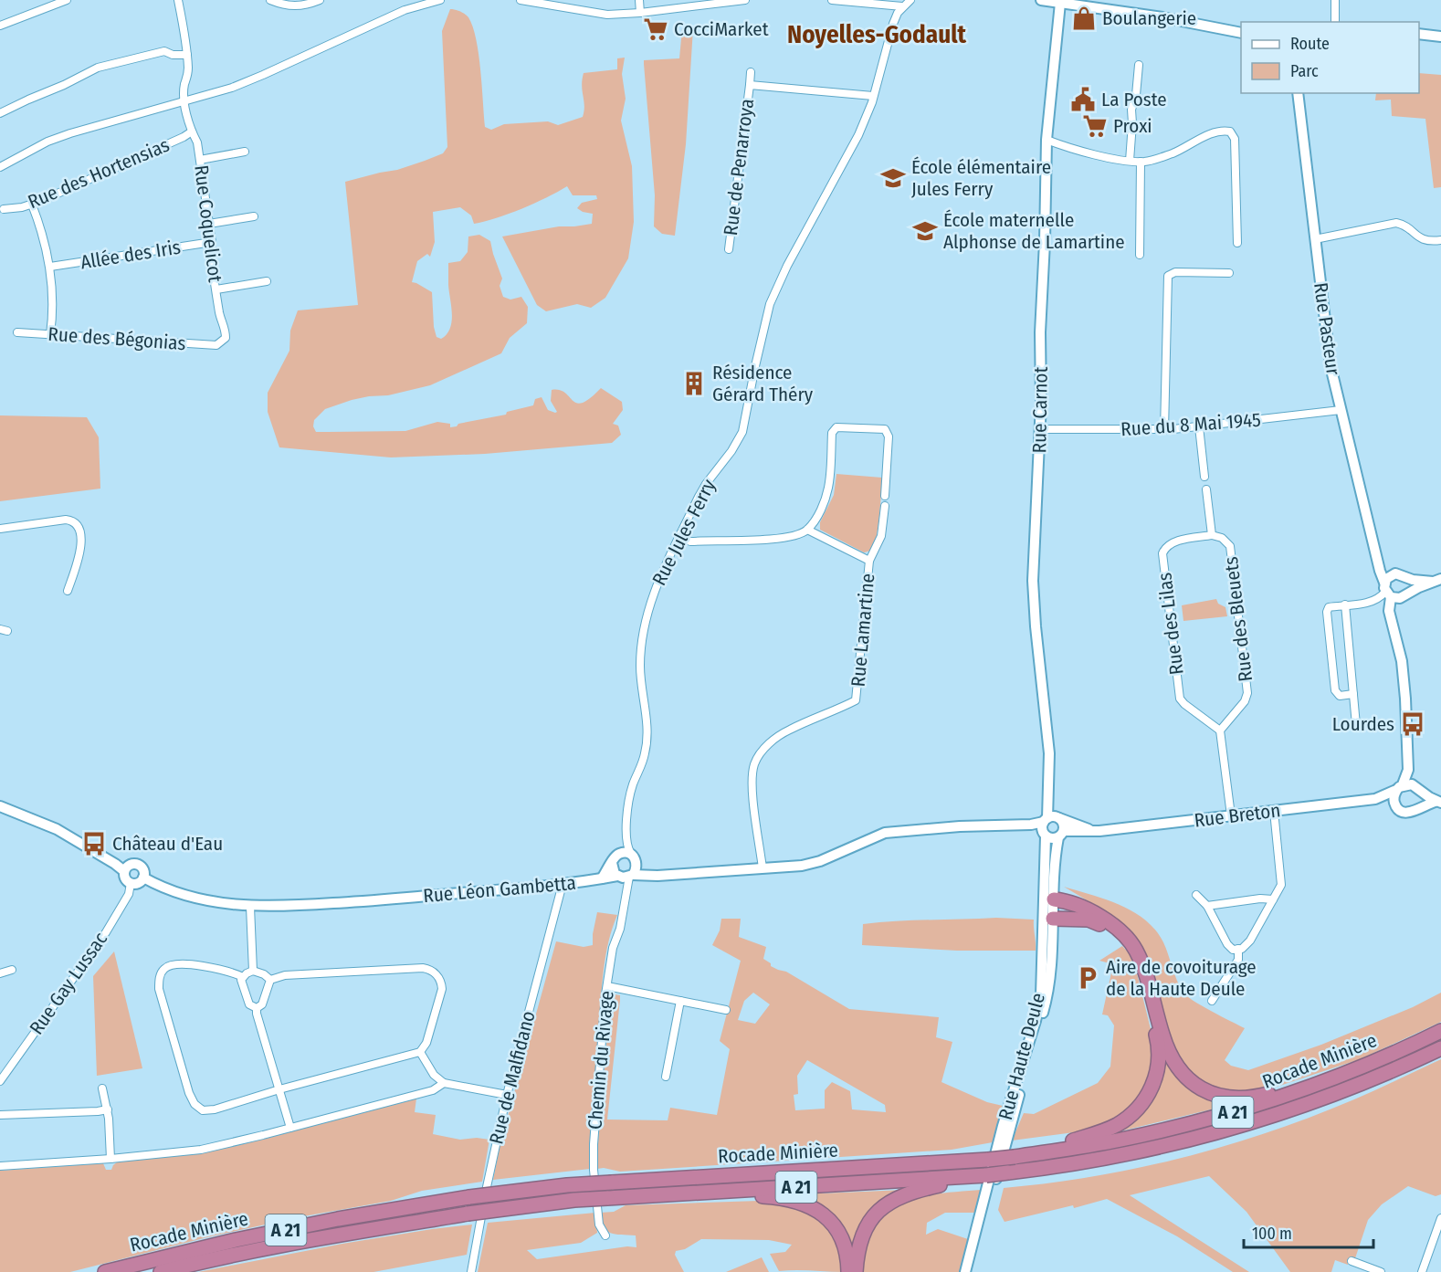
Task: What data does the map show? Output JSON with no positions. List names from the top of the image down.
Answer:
{
  "streets": {
    "highway": ["Rocade Minière", "A 21"],
    "main road": [
      "Rue Pasteur",
      "Rue Carnot",
      "Rue Breton",
      "Rue Léon Gambetta",
      "Rue Haute Deule"
    ],
    "street": [
      "Rue de Penarroya",
      "Rue des Hortensias",
      "Rue Coquelicot",
      "Allée des Iris",
      "Rue des Bégonias",
      "Rue du 8 Mai 1945",
      "Rue Jules Ferry",
      "Rue des Bleuets",
      "Rue des Lilas",
      "Rue Lamartine",
      "Rue Gay Lussac",
      "Chemin du Rivage",
      "Rue de Malfidano"
    ]
  },
  "crossings": [
    ["Rue de Penarroya", "Rue Jules Ferry"],
    ["Rue des Hortensias", "Rue Coquelicot"],
    ["Rue Coquelicot", "Allée des Iris"],
    ["Rue Coquelicot", "Rue des Bégonias"],
    ["Rue Pasteur", "Rue du 8 Mai 1945"],
    ["Rue Pasteur", "Rue Breton"],
    ["Rue Carnot", "Rue du 8 Mai 1945"],
    ["Rue Carnot", "Rue Breton"],
    ["Rue Carnot", "Rue Léon Gambetta"],
    ["Rue Carnot", "Rue Haute Deule"],
    ["Rue Jules Ferry", "Rue Léon Gambetta"],
    ["Rue Jules Ferry", "Chemin du Rivage"],
    ["Rue des Bleuets", "Rue des Lilas"],
    ["Rue Lamartine", "Rue Léon Gambetta"],
    ["Rue Breton", "Rue Léon Gambetta"],
    ["Rue Breton", "Rue Haute Deule"],
    ["Rue Léon Gambetta", "Rue Gay Lussac"],
    ["Rue Léon Gambetta", "Rue Haute Deule"],
    ["Rue Léon Gambetta", "Chemin du Rivage"],
    ["Rue Léon Gambetta", "Rue de Malfidano"]
  ],
  "districts": ["Noyelles-Godault"],
  "places": {
    "shop": ["Boulangerie"],
    "supermarket": ["CocciMarket", "Proxi"],
    "public building": ["La Poste"],
    "school or university": ["École élémentaire Jules Ferry", "École maternelle Alphonse de Lamartine"],
    "building": ["Résidence Gérard Théry"],
    "bus stop": ["Lourdes", "Château d'Eau"],
    "parking": ["Aire de covoiturage de la Haute Deule"]
  },
  "legend": ["Route", "Parc"],
  "scale_bar": "100 m"
}
